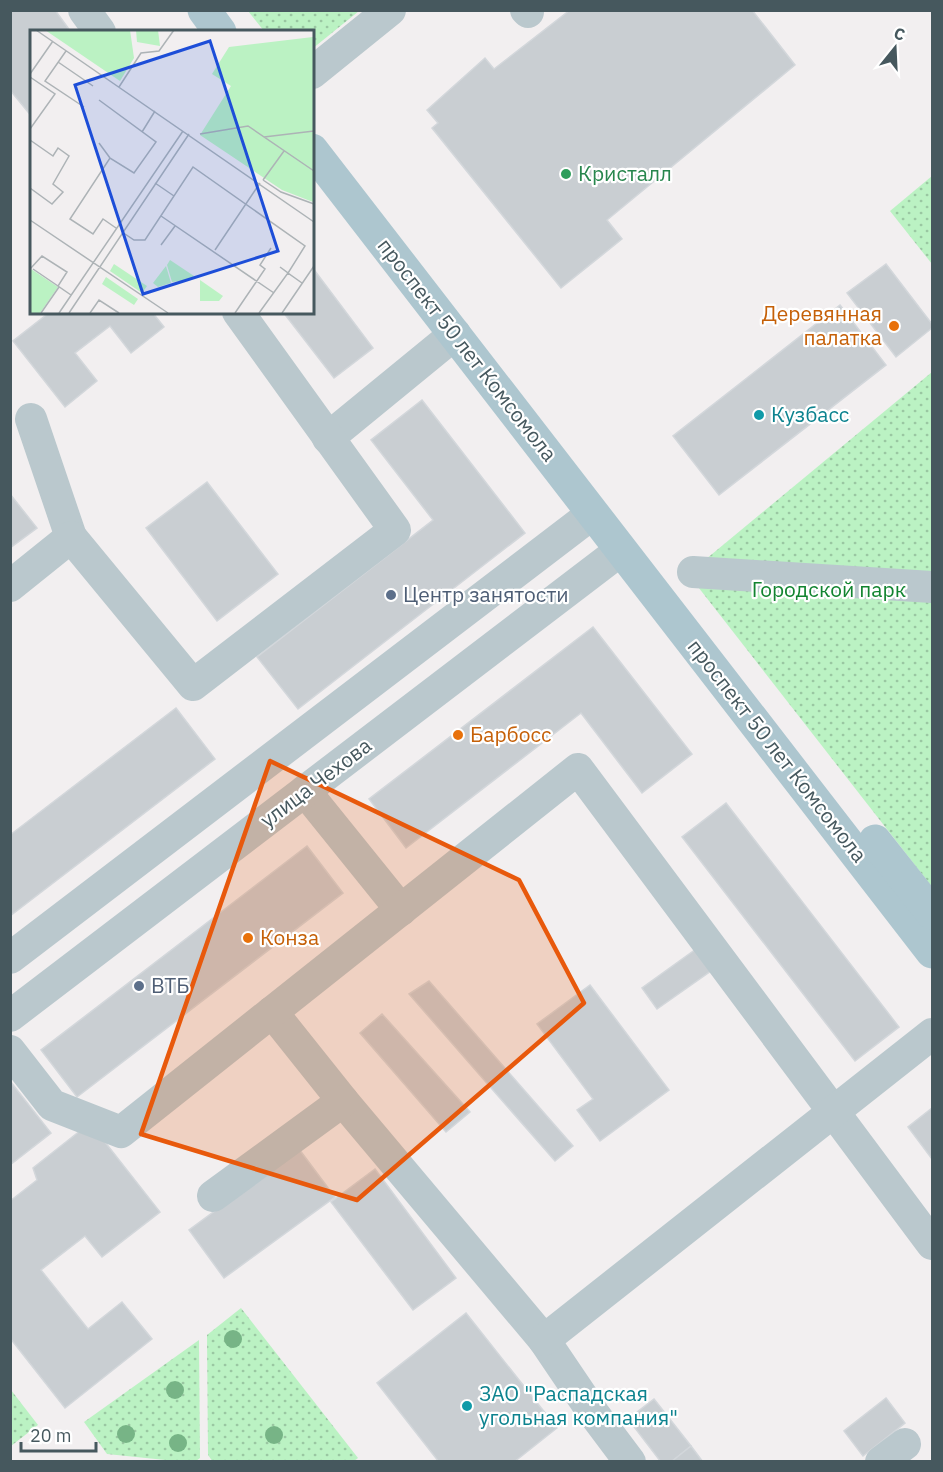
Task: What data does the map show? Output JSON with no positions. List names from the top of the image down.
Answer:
{
  "streets": {
    "main road": ["проспект 50 лет Комсомола"],
    "street": ["улица Чехова"]
  },
  "crossings": [
    ["проспект 50 лет Комсомола", "улица Чехова"]
  ],
  "parks": ["Городской парк"],
  "places": [
    "Кристалл",
    "Деревянная палатка",
    "Кузбасс",
    "Центр занятости",
    "Барбосс",
    "Конза",
    "ВТБ",
    "ЗАО \"Распадская угольная компания\""
  ],
  "scale_bar": "20 m",
  "north": "top"
}
